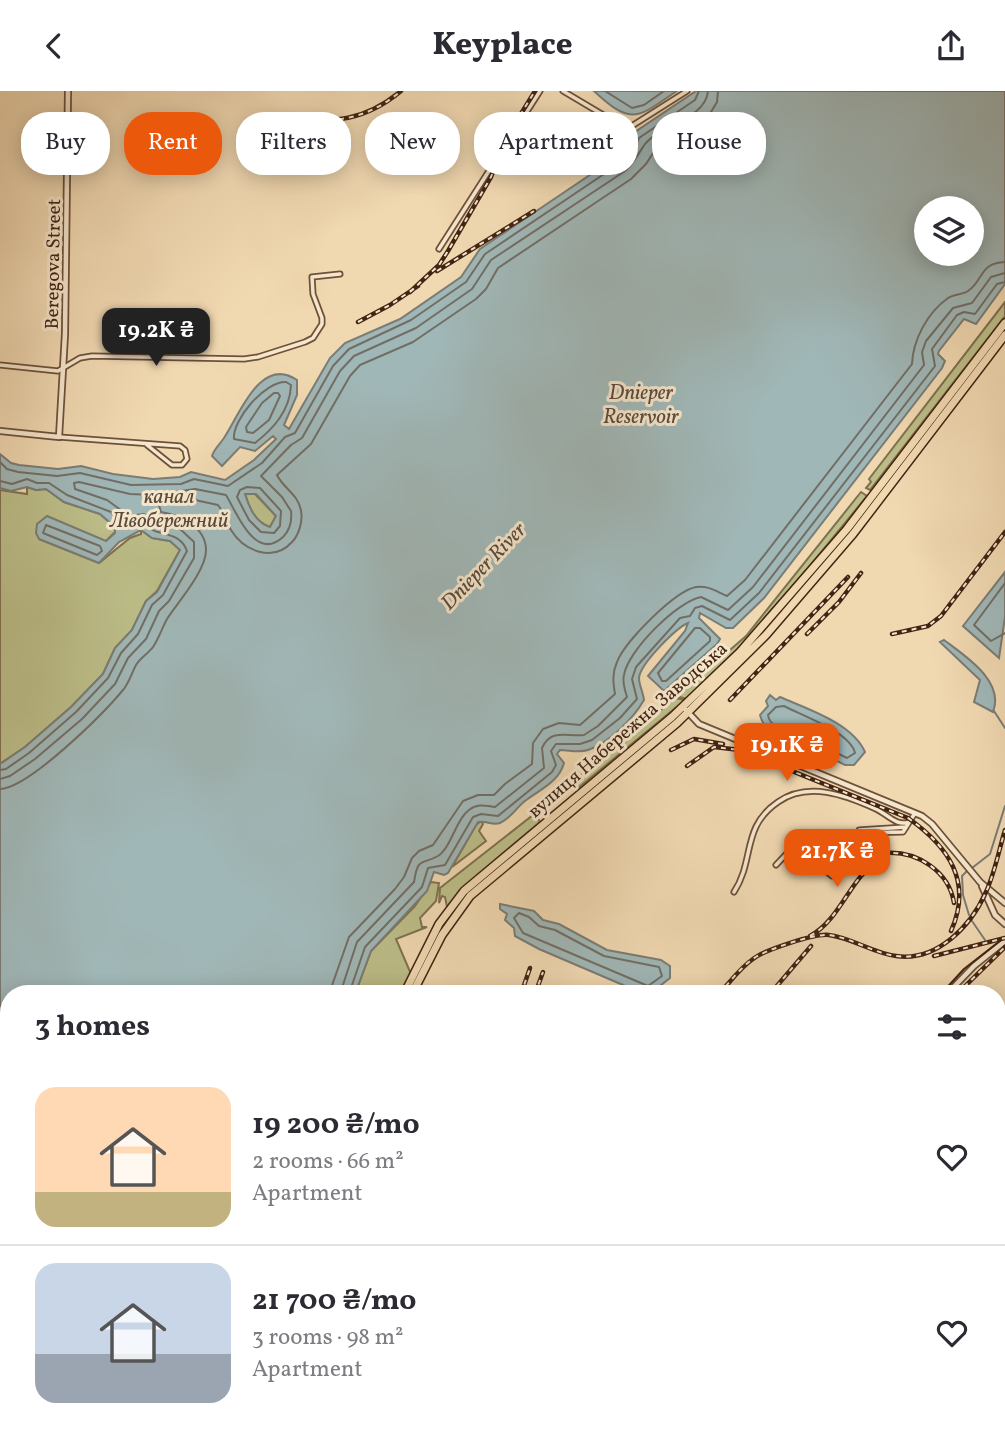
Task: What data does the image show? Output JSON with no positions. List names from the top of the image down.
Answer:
{
  "streets": {
    "main road": ["вулиця Набережна Заводська"],
    "street": ["Beregova Street"]
  },
  "water": ["Dnieper Reservoir", "канал Лівобережний", "Dnieper River"],
  "page": {
    "header": "Keyplace",
    "chip": [
      "Buy",
      "Rent",
      "Filters",
      "New",
      "Apartment",
      "House"
    ],
    "price": ["19.2K ₴", "19.1K ₴", "21.7K ₴"],
    "heading": "3 homes",
    "list": [
      {
        "name": "19 200 ₴/mo",
        "note": "2 rooms · 66 m² · Apartment"
      },
      {
        "name": "21 700 ₴/mo",
        "note": "3 rooms · 98 m² · Apartment"
      }
    ]
  }
}
